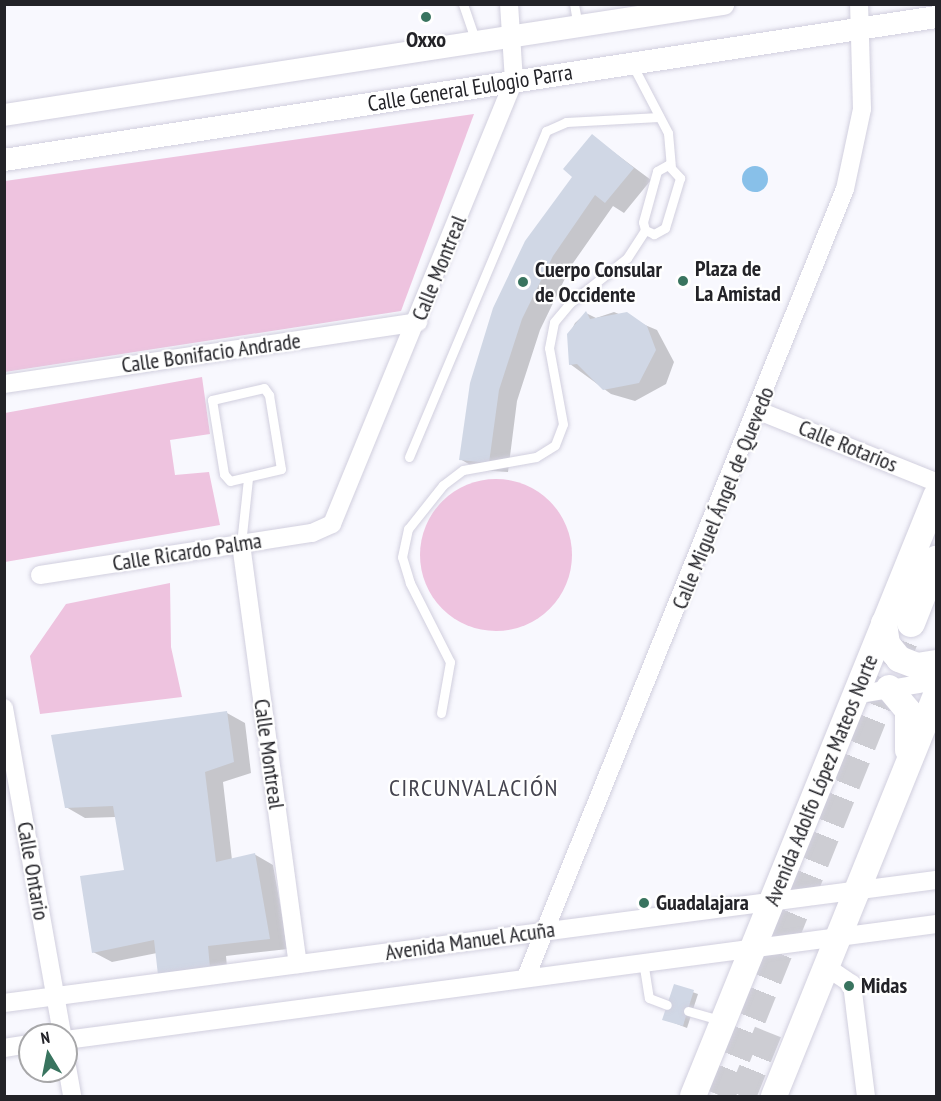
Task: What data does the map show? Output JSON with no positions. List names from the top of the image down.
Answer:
{
  "streets": {
    "main road": ["Avenida Adolfo López Mateos Norte"],
    "street": [
      "Calle General Eulogio Parra",
      "Calle Montreal",
      "Calle Bonifacio Andrade",
      "Calle Rotarios",
      "Calle Miguel Ángel de Quevedo",
      "Calle Ricardo Palma",
      "Calle Ontario",
      "Avenida Manuel Acuña"
    ]
  },
  "crossings": [
    ["Calle General Eulogio Parra", "Calle Montreal"],
    ["Calle General Eulogio Parra", "Calle Miguel Ángel de Quevedo"],
    ["Calle Montreal", "Calle Bonifacio Andrade"],
    ["Calle Montreal", "Calle Ricardo Palma"],
    ["Calle Montreal", "Avenida Manuel Acuña"],
    ["Calle Rotarios", "Calle Miguel Ángel de Quevedo"],
    ["Calle Miguel Ángel de Quevedo", "Avenida Manuel Acuña"],
    ["Avenida Adolfo López Mateos Norte", "Avenida Manuel Acuña"],
    ["Calle Ontario", "Avenida Manuel Acuña"]
  ],
  "districts": ["CIRCUNVALACIÓN"],
  "places": [
    "Oxxo",
    "Plaza de La Amistad",
    "Cuerpo Consular de Occidente",
    "Guadalajara",
    "Midas"
  ],
  "north": "top"
}
